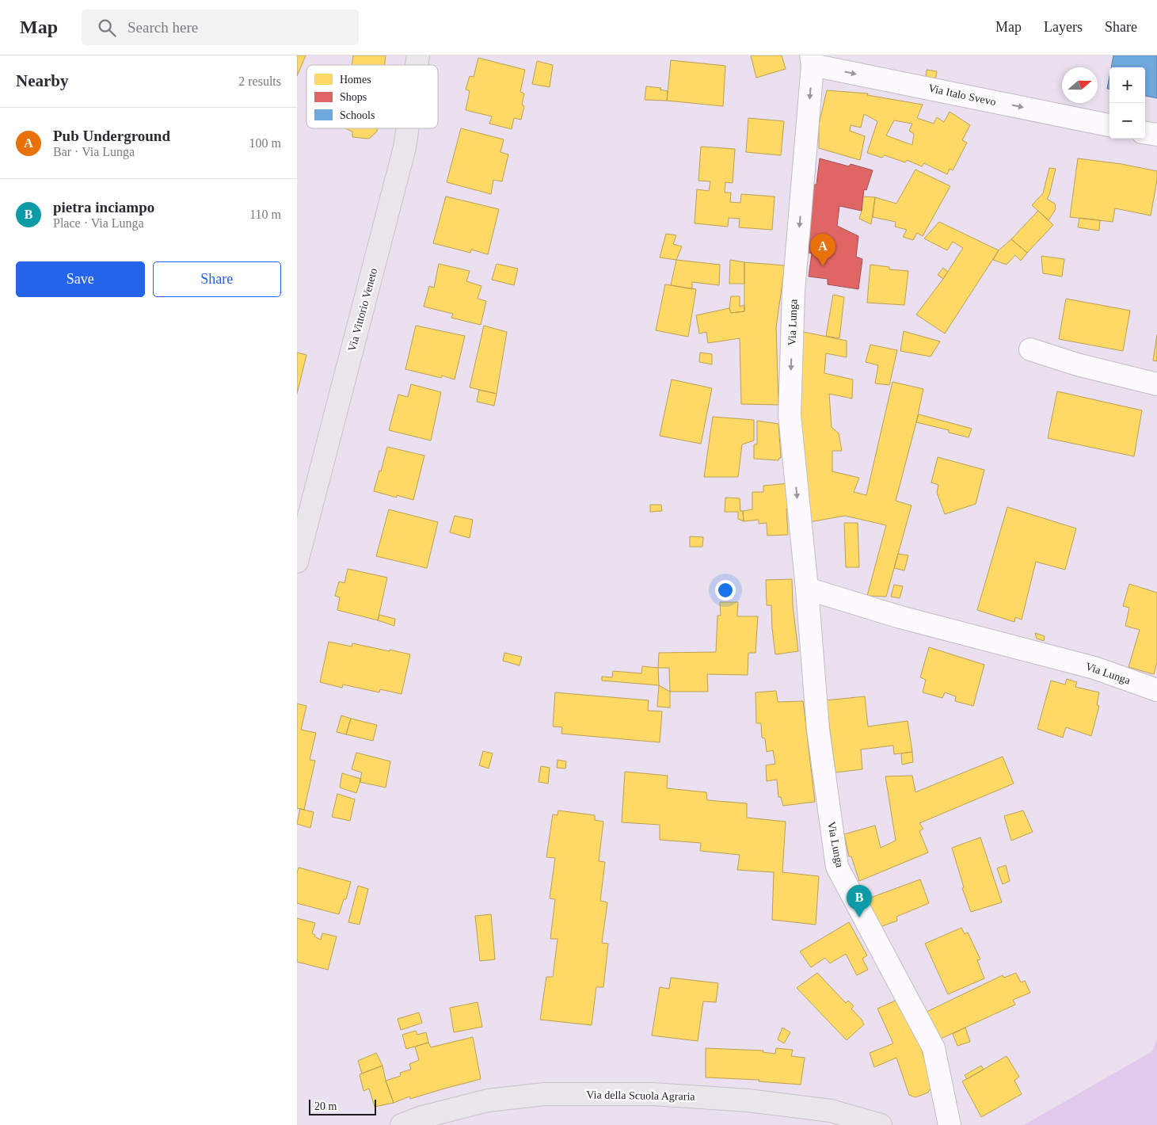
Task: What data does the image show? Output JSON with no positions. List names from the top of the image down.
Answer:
{
  "streets": {
    "main road": ["Via Vittorio Veneto", "Via della Scuola Agraria"],
    "street": ["Via Italo Svevo", "Via Lunga"]
  },
  "crossings": [
    ["Via Italo Svevo", "Via Lunga"]
  ],
  "one_way": ["Via Italo Svevo", "Via Lunga"],
  "legend": ["Homes", "Shops", "Schools"],
  "scale_bar": "20 m",
  "north": "right",
  "page": {
    "header": "Map",
    "search": "Search here",
    "nav": ["Map", "Layers", "Share"],
    "heading": ["Nearby", "2 results"],
    "map_buttons": ["+", "−"],
    "list": [
      {
        "mark": "A",
        "name": "Pub Underground",
        "note": "Bar · Via Lunga",
        "value": "100 m"
      },
      {
        "mark": "B",
        "name": "pietra inciampo",
        "note": "Place · Via Lunga",
        "value": "110 m"
      }
    ],
    "pins": ["A", "B"],
    "buttons": ["Save", "Share"],
    "scale": "20 m"
  }
}
